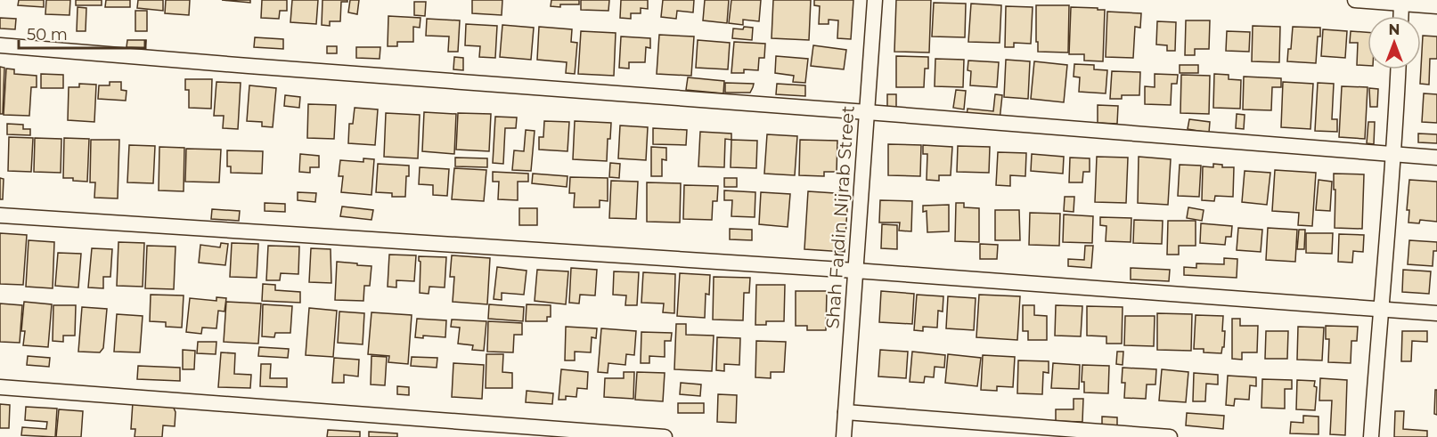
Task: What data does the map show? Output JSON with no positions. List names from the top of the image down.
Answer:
{
  "streets": {
    "street": ["Shah Fardin Nijrab Street"]
  },
  "scale_bar": "50 m",
  "north": "top"
}
